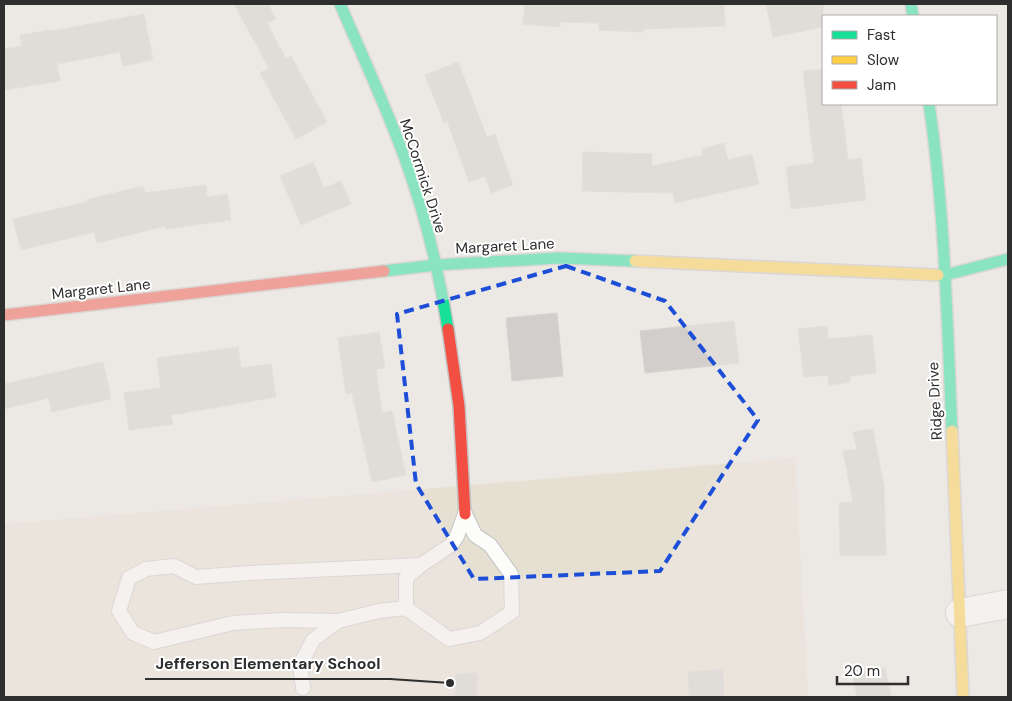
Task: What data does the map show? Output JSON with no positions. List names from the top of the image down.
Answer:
{
  "streets": {
    "street": ["McCormick Drive", "Margaret Lane", "Ridge Drive"]
  },
  "crossings": [
    ["McCormick Drive", "Margaret Lane"],
    ["Margaret Lane", "Ridge Drive"]
  ],
  "places": ["Jefferson Elementary School"],
  "legend": ["Fast", "Slow", "Jam"],
  "scale_bar": "20 m"
}
